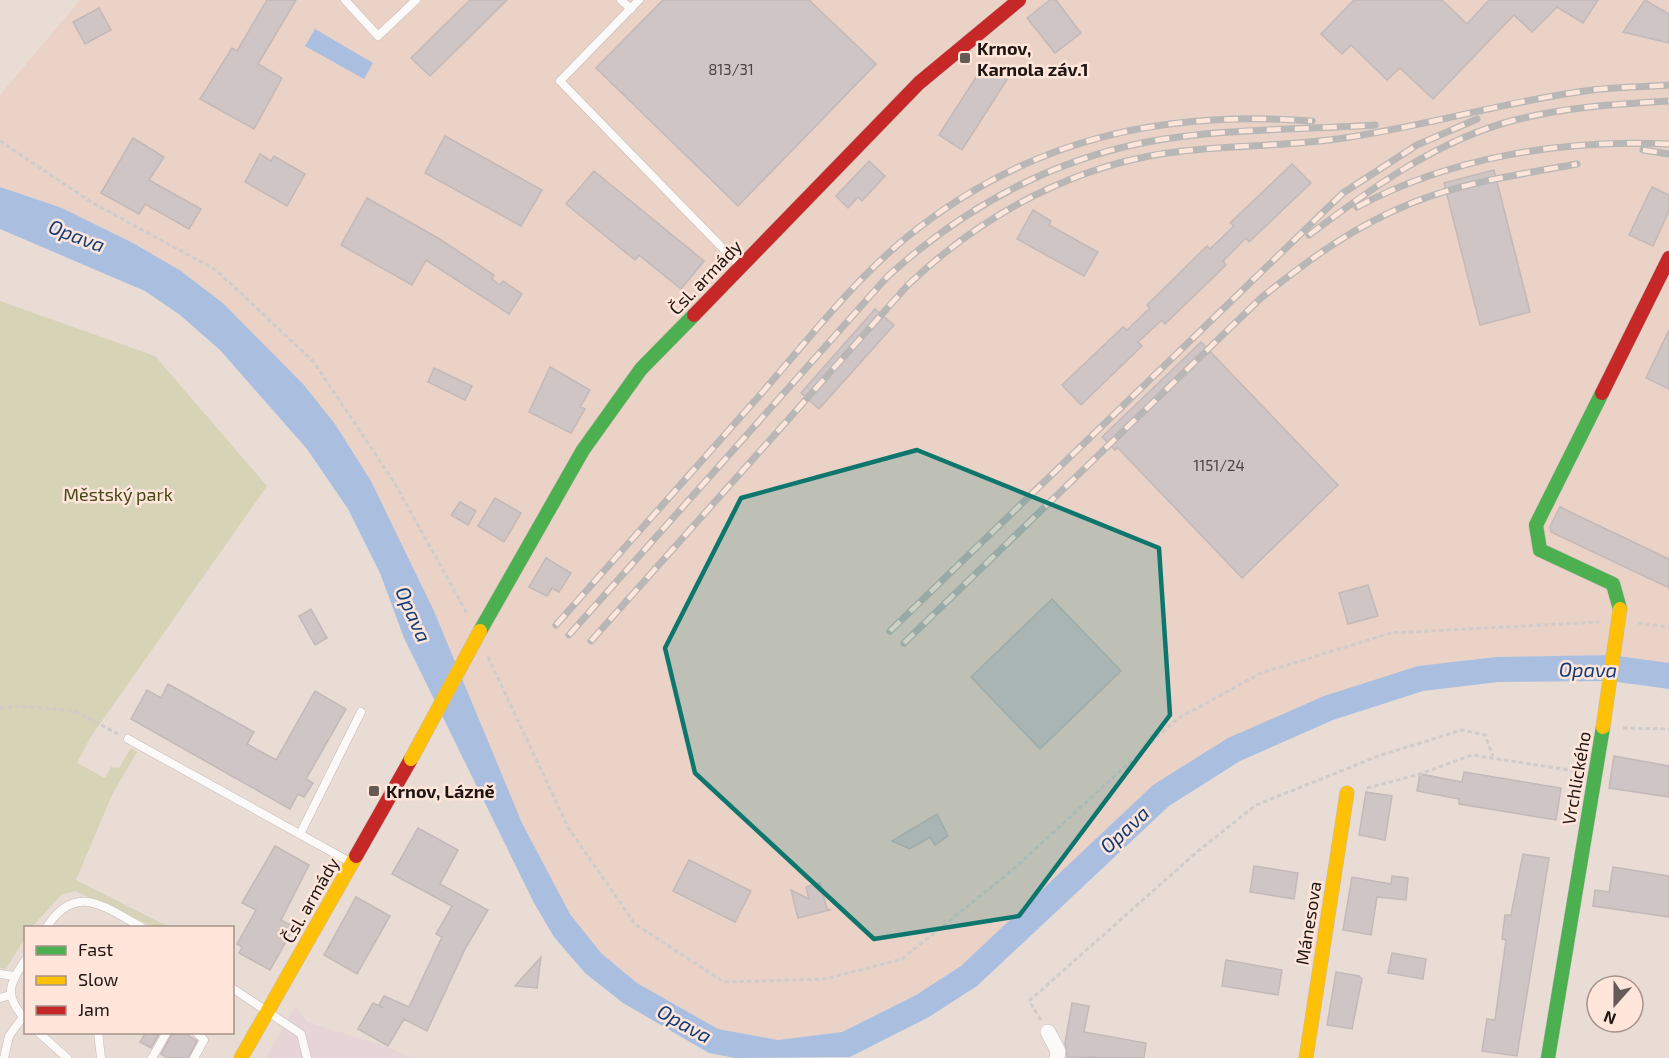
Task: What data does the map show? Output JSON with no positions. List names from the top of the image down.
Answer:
{
  "streets": {
    "main road": ["Čsl. armády", "Vrchlického", "Mánesova"]
  },
  "water": ["Opava"],
  "parks": ["Městský park"],
  "places": {
    "transit": ["Krnov, Karnola záv.1", "Krnov, Lázně"]
  },
  "house_numbers": ["813/31", "1151/24"],
  "legend": ["Fast", "Slow", "Jam"],
  "north": "bottom"
}
